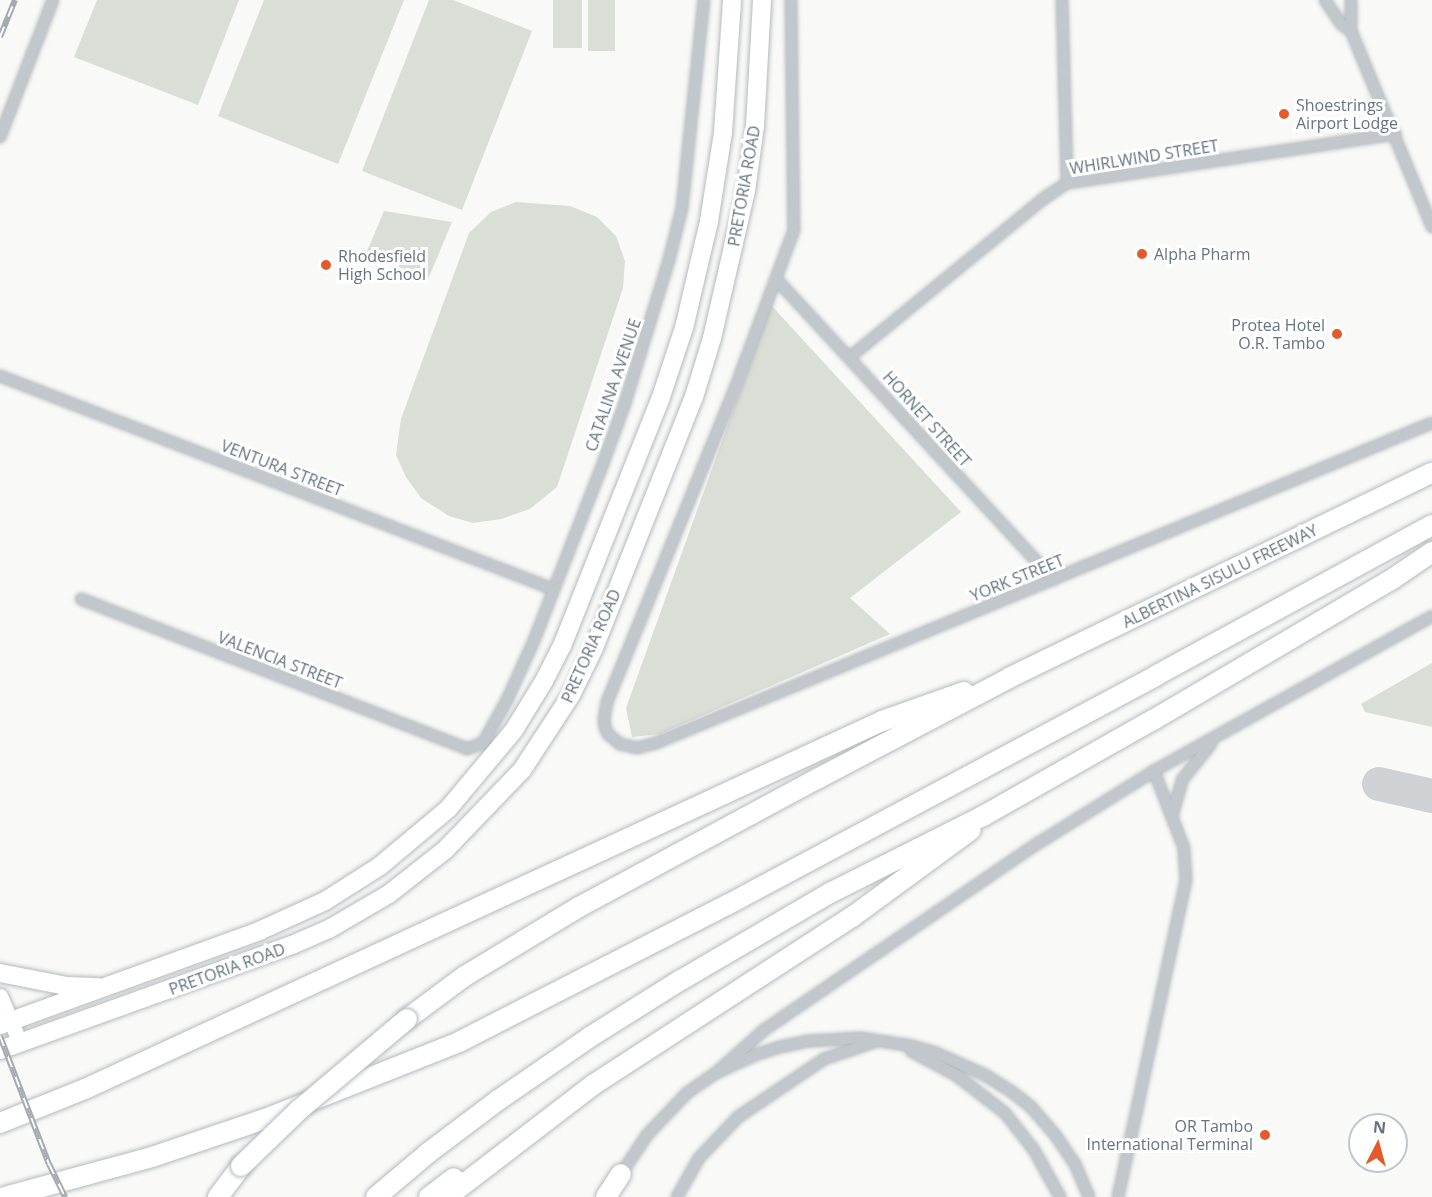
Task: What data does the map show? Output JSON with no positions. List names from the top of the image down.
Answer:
{
  "streets": {
    "highway": ["ALBERTINA SISULU FREEWAY"],
    "main road": ["PRETORIA ROAD"],
    "street": [
      "WHIRLWIND STREET",
      "CATALINA AVENUE",
      "HORNET STREET",
      "VENTURA STREET",
      "YORK STREET",
      "VALENCIA STREET"
    ]
  },
  "crossings": [
    ["WHIRLWIND STREET", "HORNET STREET"],
    ["CATALINA AVENUE", "VENTURA STREET"],
    ["CATALINA AVENUE", "VALENCIA STREET"],
    ["HORNET STREET", "YORK STREET"]
  ],
  "places": [
    "Shoestrings Airport Lodge",
    "Alpha Pharm",
    "Rhodesfield High School",
    "Protea Hotel O.R. Tambo",
    "OR Tambo International Terminal"
  ],
  "north": "top"
}
